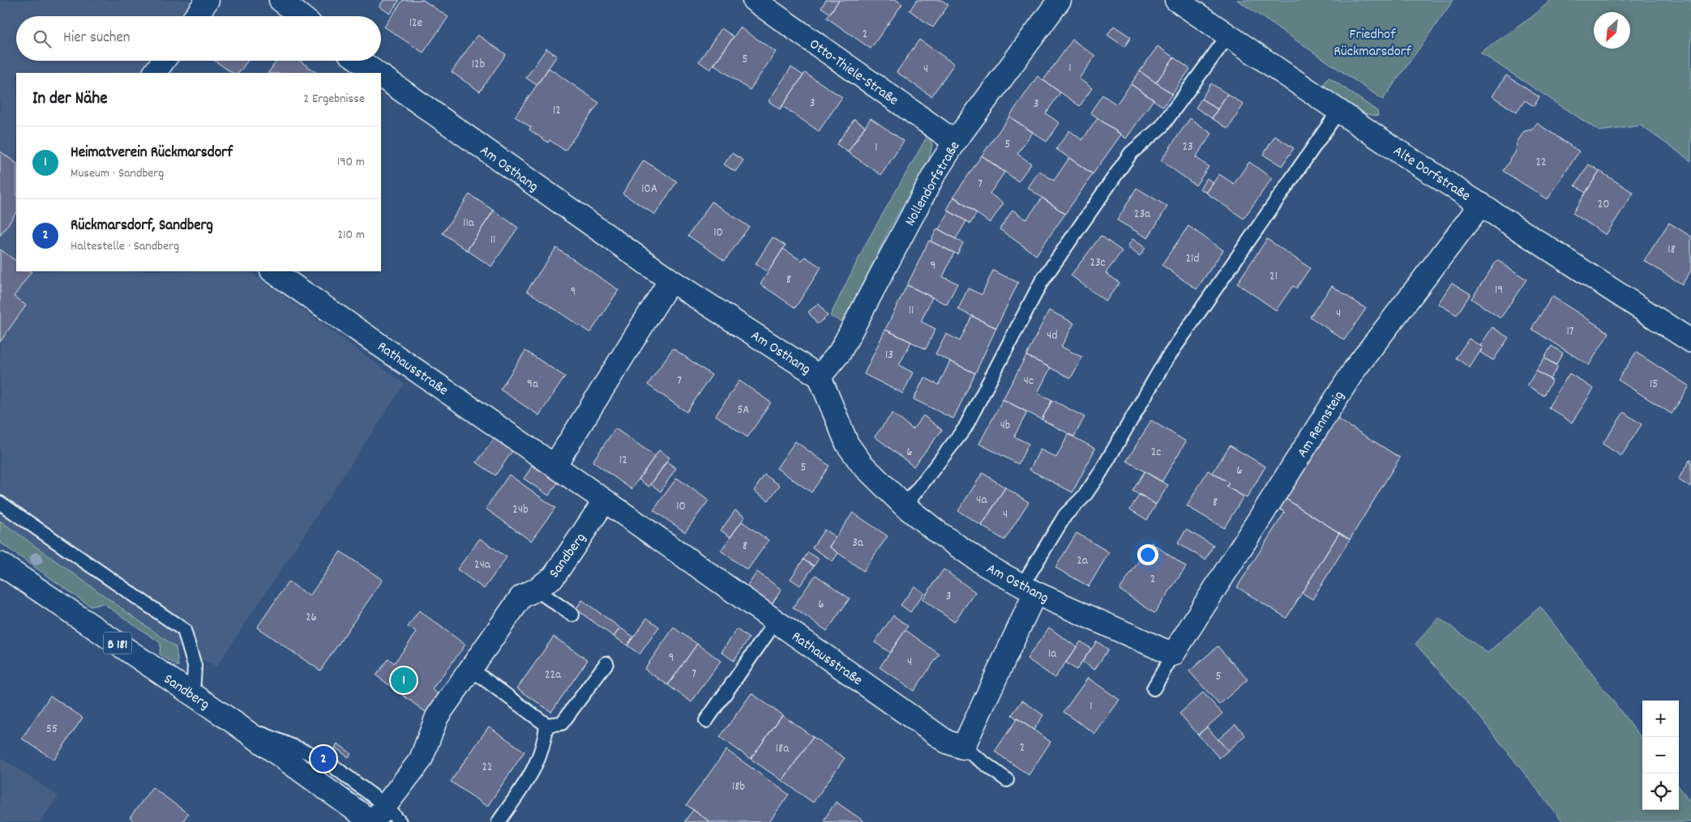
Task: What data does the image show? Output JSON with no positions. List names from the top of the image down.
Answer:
{
  "streets": {
    "street": [
      "Otto-Thiele-Straße",
      "Am Osthang",
      "Alte Dorfstraße",
      "Nollendorfstraße",
      "Rathausstraße",
      "Am Rennsteig",
      "Sandberg",
      "B 181"
    ]
  },
  "crossings": [
    ["Otto-Thiele-Straße", "Nollendorfstraße"],
    ["Am Osthang", "Nollendorfstraße"],
    ["Am Osthang", "Am Rennsteig"],
    ["Alte Dorfstraße", "Am Rennsteig"],
    ["Rathausstraße", "Sandberg"]
  ],
  "parks": ["Friedhof Rückmarsdorf"],
  "house_numbers": [
    "12e",
    "2",
    "5",
    "12b",
    "1",
    "4",
    "3",
    "3",
    "12",
    "5",
    "23",
    "1",
    "22",
    "7",
    "10A",
    "20",
    "23a",
    "11a",
    "10",
    "11",
    "18",
    "21d",
    "23c",
    "9",
    "21",
    "8",
    "19",
    "9",
    "11",
    "4",
    "17",
    "4d",
    "13",
    "7",
    "4c",
    "9a",
    "15",
    "5A",
    "4b",
    "6",
    "2c",
    "12",
    "5",
    "6",
    "4a",
    "8",
    "10",
    "24b",
    "4",
    "3a",
    "8",
    "2a",
    "24a",
    "2",
    "3",
    "6",
    "26",
    "1a",
    "9",
    "4",
    "7",
    "22a",
    "5",
    "1",
    "55",
    "2",
    "18a",
    "22",
    "18b"
  ],
  "north": "bottom left",
  "page": {
    "search": "Hier suchen",
    "heading": ["In der Nähe", "2 Ergebnisse"],
    "list": [
      {
        "mark": "1",
        "name": "Heimatverein Rückmarsdorf",
        "note": "Museum · Sandberg",
        "value": "190 m"
      },
      {
        "mark": "2",
        "name": "Rückmarsdorf, Sandberg",
        "note": "Haltestelle · Sandberg",
        "value": "210 m"
      }
    ],
    "pins": ["1", "2"],
    "map_buttons": ["+", "−"]
  }
}
